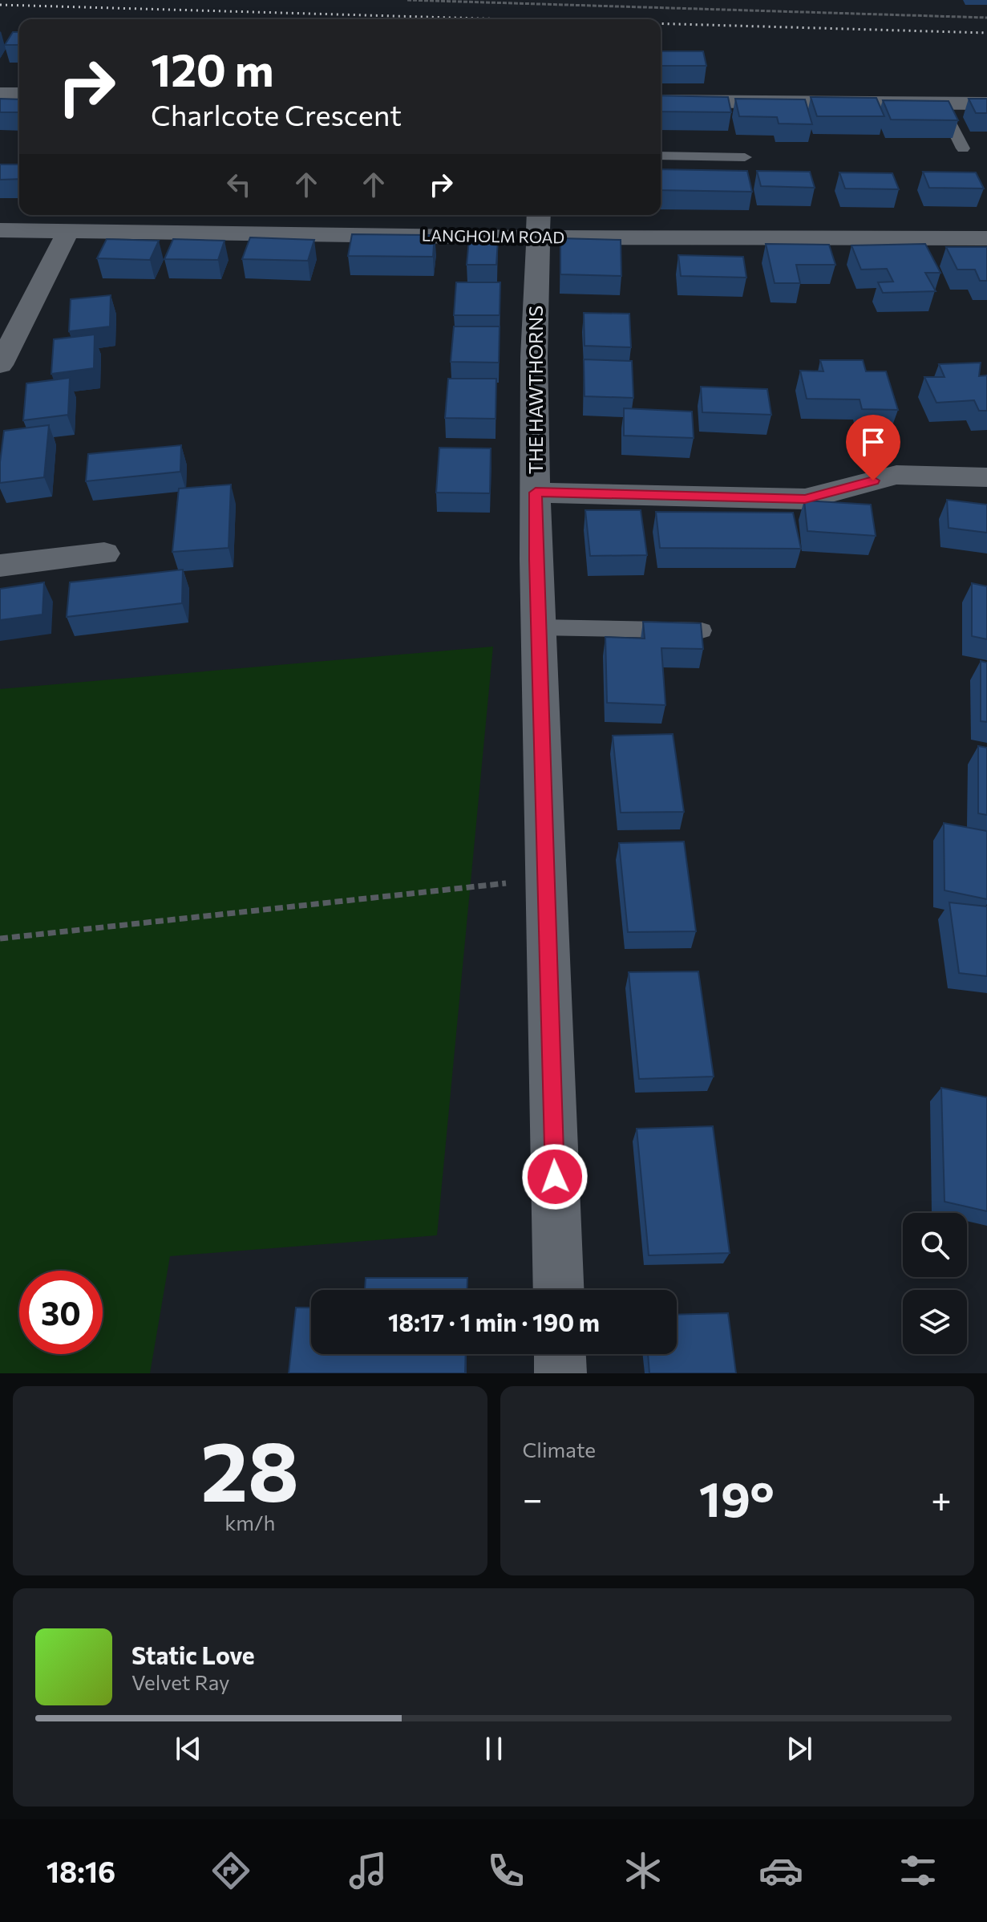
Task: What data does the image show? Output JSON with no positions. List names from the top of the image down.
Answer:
{
  "streets": {
    "street": ["LANGHOLM ROAD", "THE HAWTHORNS"]
  },
  "crossings": [
    ["LANGHOLM ROAD", "THE HAWTHORNS"]
  ],
  "page": {
    "turn": ["120 m", "Charlcote Crescent"],
    "limit": "30",
    "trip": "18:17 · 1 min · 190 m",
    "tile": [
      ["28", "km/h"],
      "Climate"
    ],
    "heat": ["−", "19°", "+"],
    "song": ["Static Love", "Velvet Ray"],
    "tabs": "18:16"
  }
}
